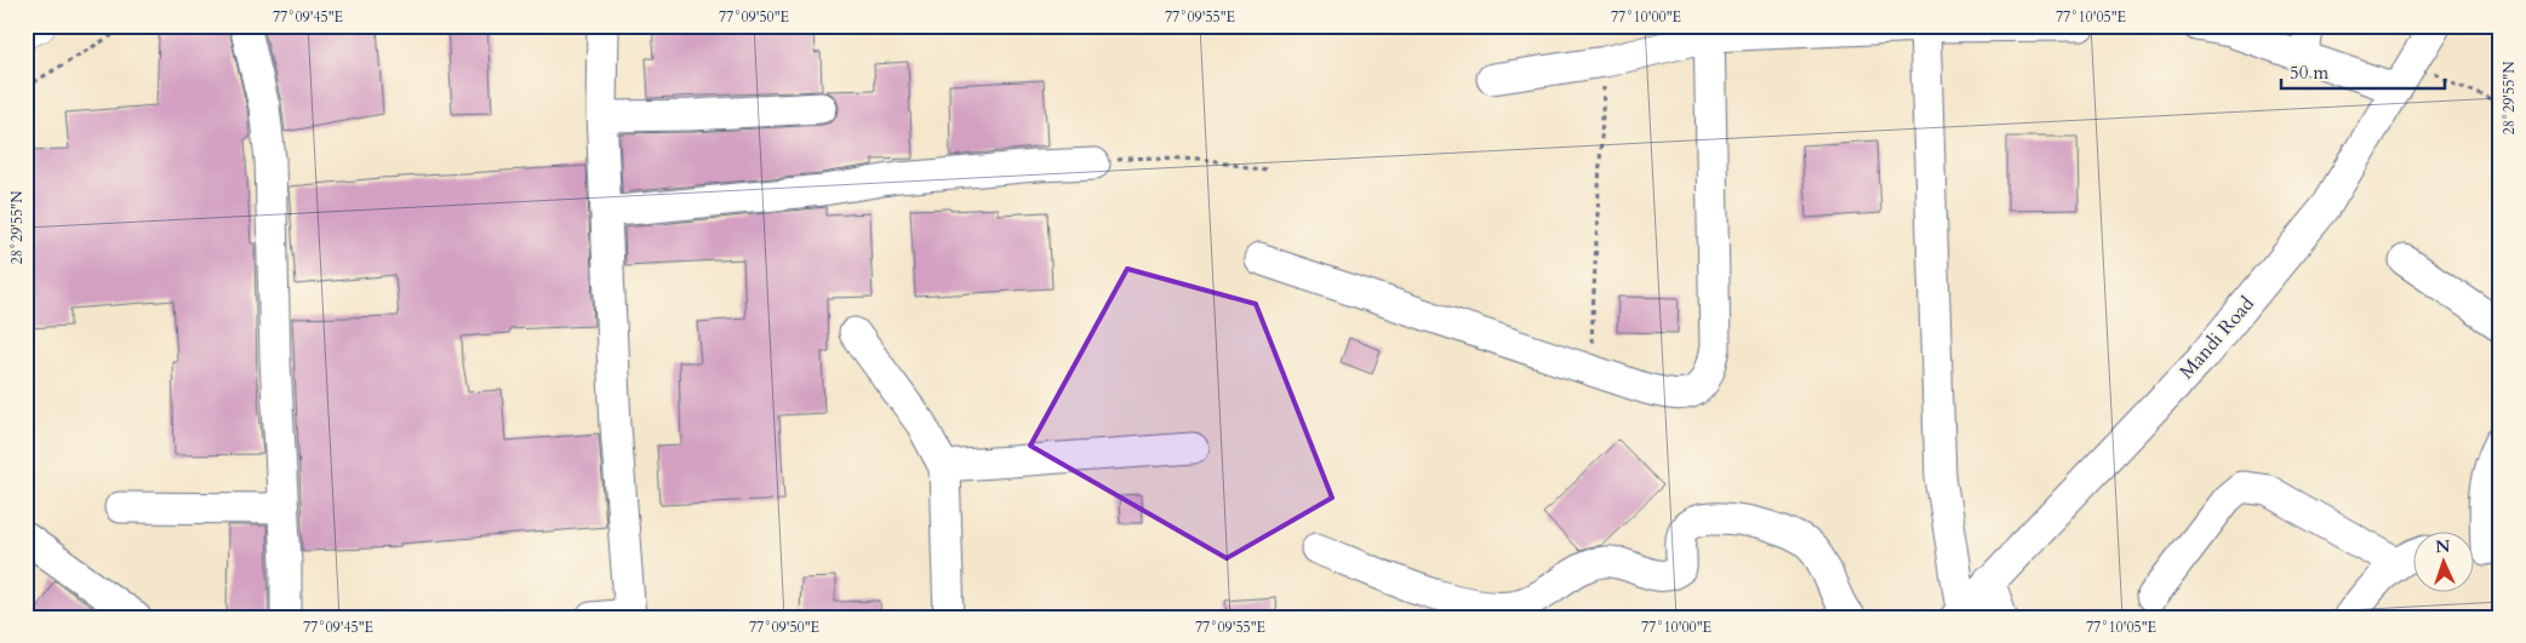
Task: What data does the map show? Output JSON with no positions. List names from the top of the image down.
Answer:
{
  "streets": {
    "street": ["Mandi Road"]
  },
  "scale_bar": "50 m",
  "north": "top",
  "coordinates": [
    "77°09'45\"E",
    "77°09'50\"E",
    "77°09'55\"E",
    "77°10'00\"E",
    "77°10'05\"E",
    "28°29'55\"N"
  ]
}
